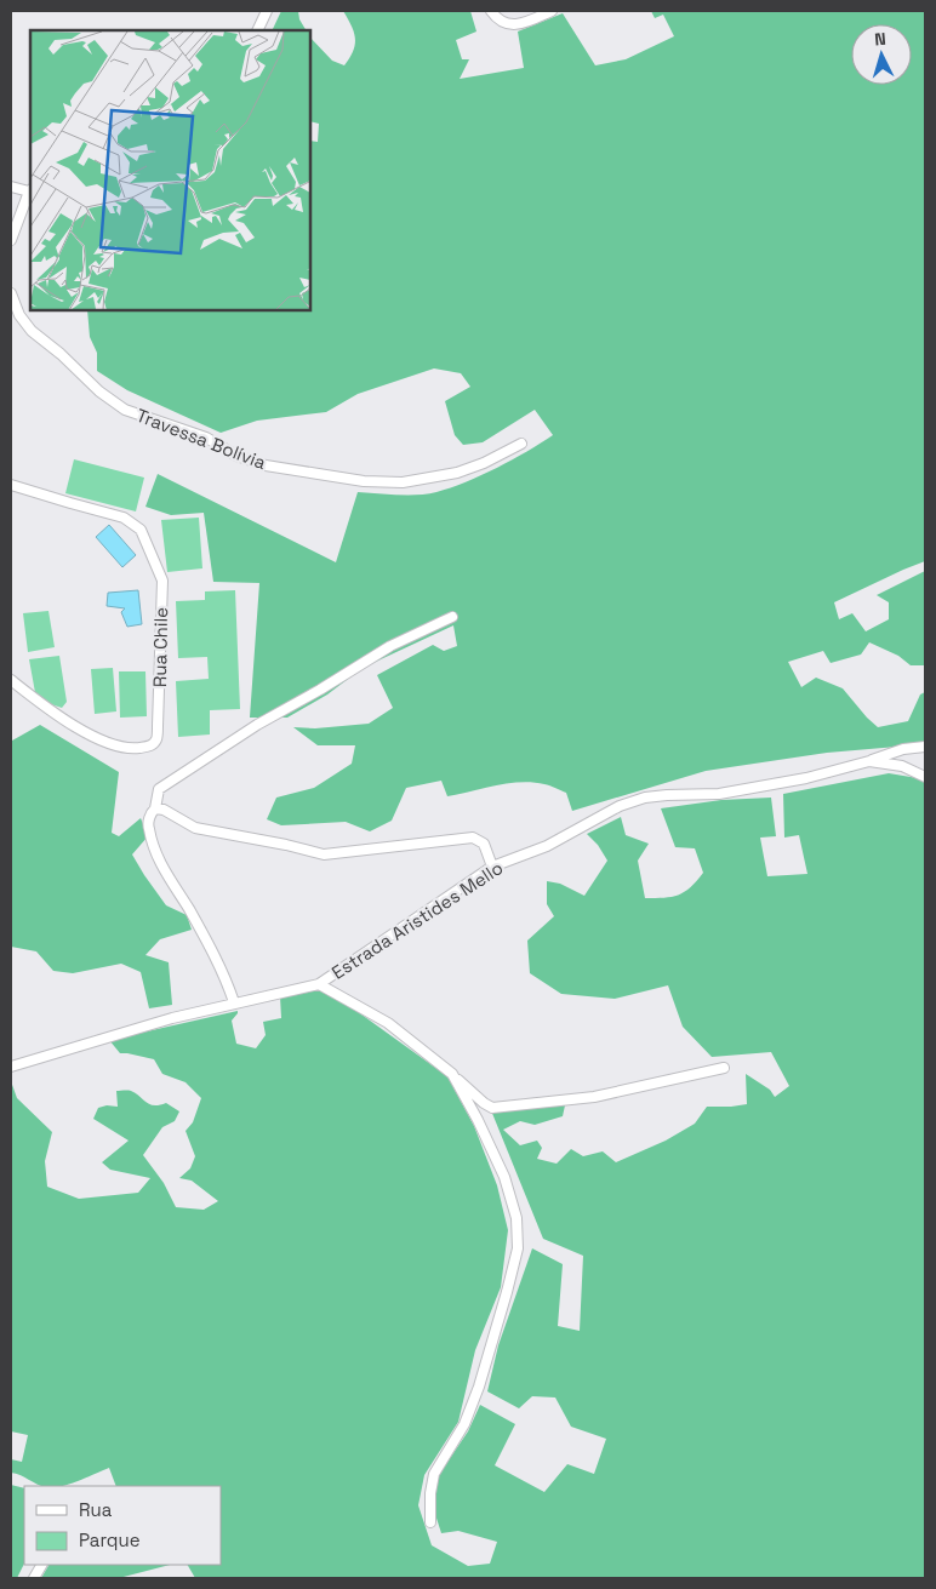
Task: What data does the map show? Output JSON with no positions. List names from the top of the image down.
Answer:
{
  "streets": {
    "street": ["Travessa Bolívia", "Rua Chile", "Estrada Aristides Mello"]
  },
  "legend": ["Rua", "Parque"],
  "north": "top"
}
